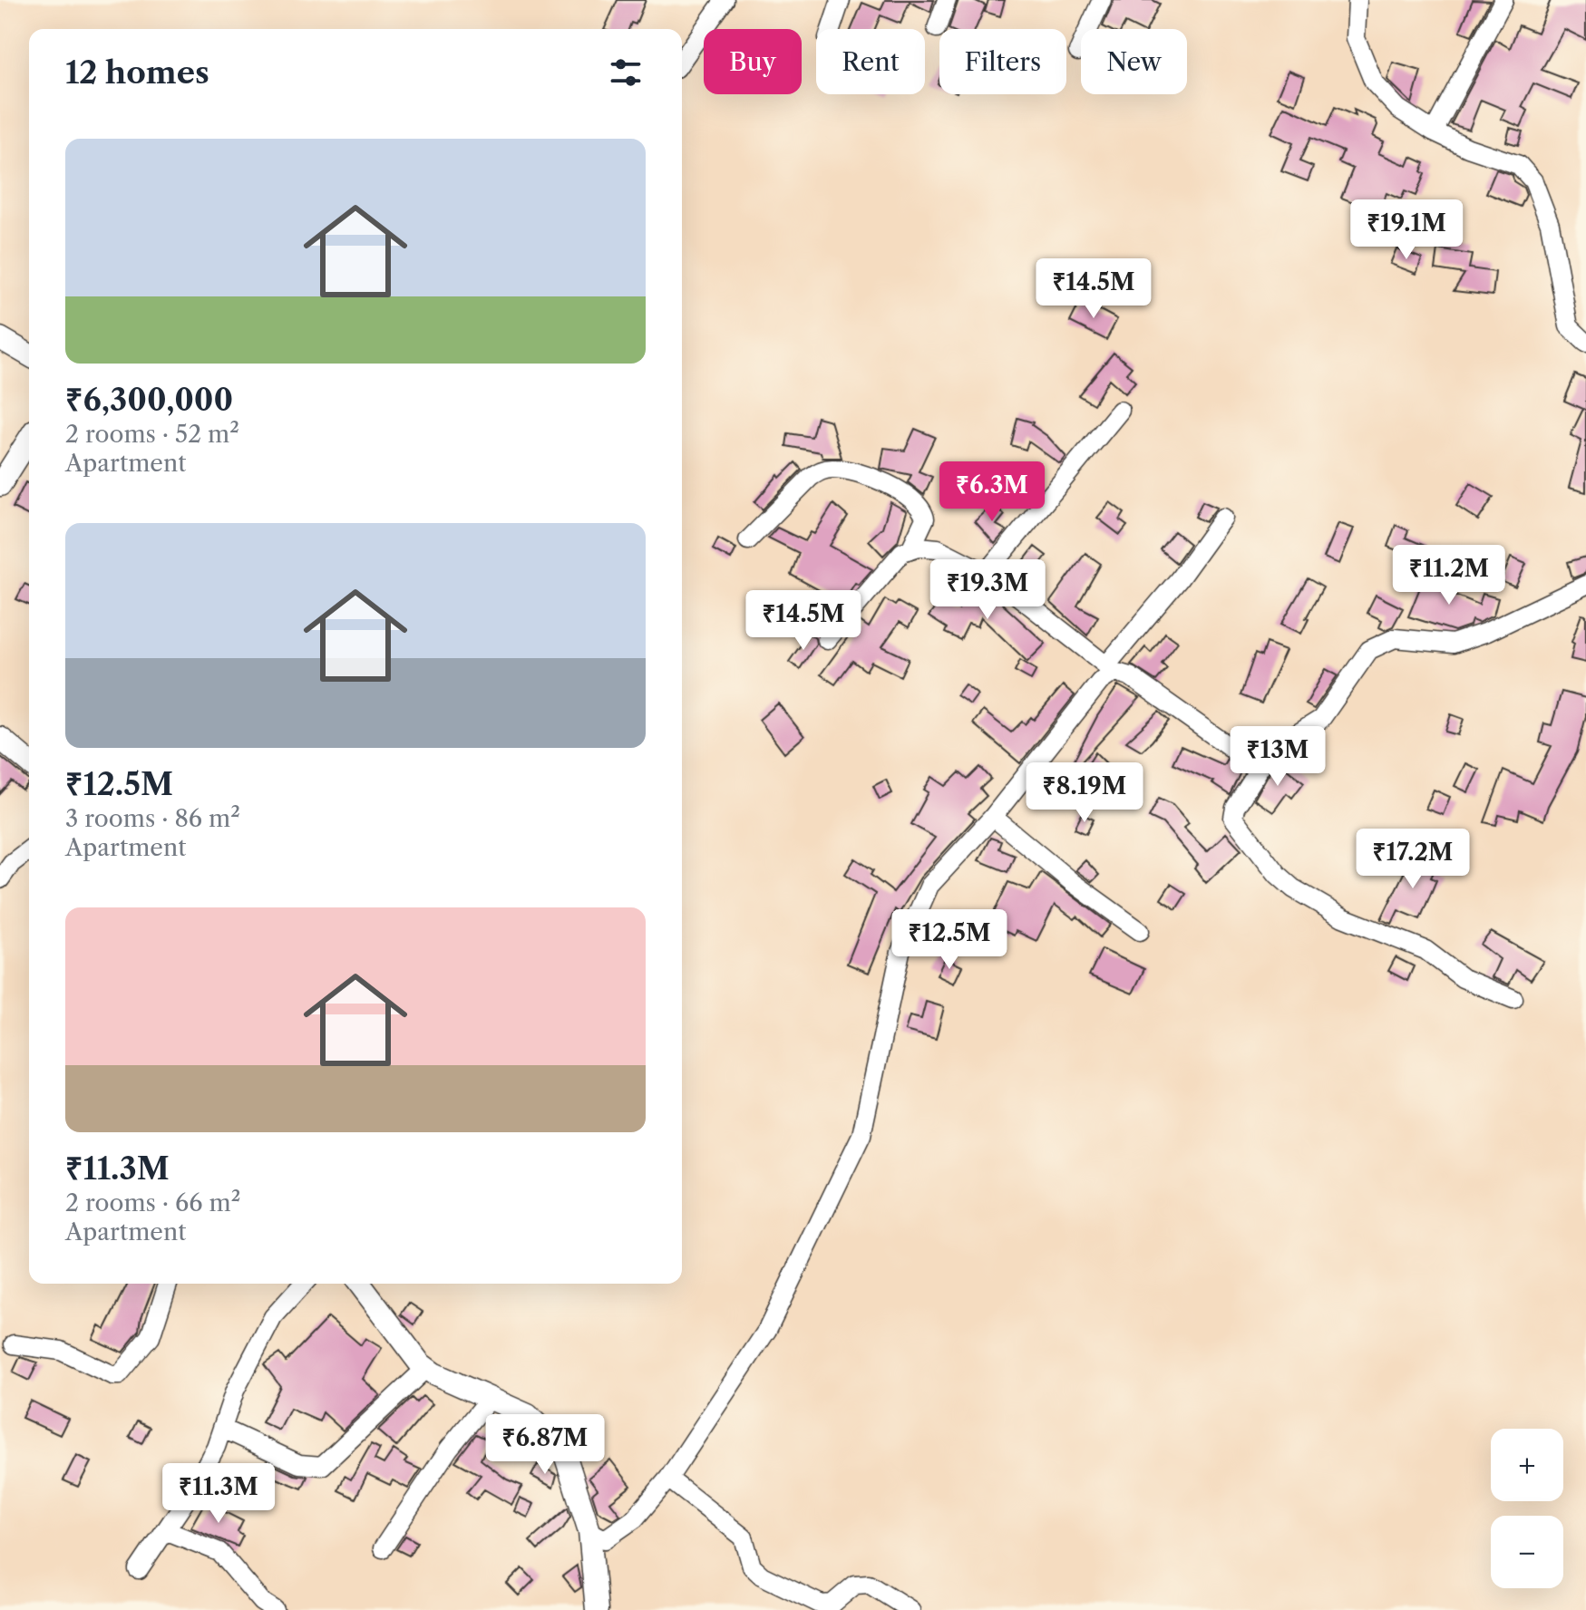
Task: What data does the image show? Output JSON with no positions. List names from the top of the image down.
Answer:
{
  "page": {
    "chip": [
      "Buy",
      "Rent",
      "Filters",
      "New"
    ],
    "heading": "12 homes",
    "list": [
      {
        "name": "₹6,300,000",
        "note": "2 rooms · 52 m² · Apartment"
      },
      {
        "name": "₹12.5M",
        "note": "3 rooms · 86 m² · Apartment"
      },
      {
        "name": "₹11.3M",
        "note": "2 rooms · 66 m² · Apartment"
      }
    ],
    "price": [
      "₹19.1M",
      "₹14.5M",
      "₹6.3M",
      "₹11.2M",
      "₹19.3M",
      "₹14.5M",
      "₹13M",
      "₹8.19M",
      "₹17.2M",
      "₹12.5M",
      "₹6.87M",
      "₹11.3M"
    ],
    "map_buttons": ["+", "−"]
  }
}
